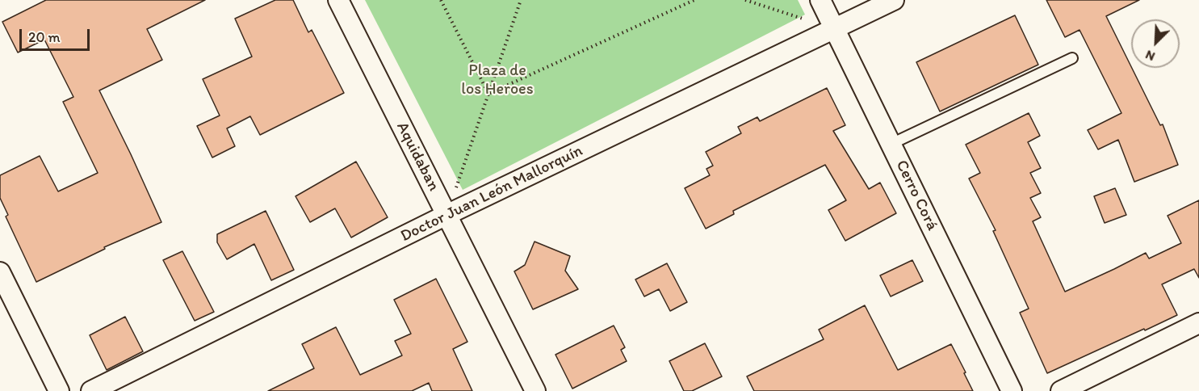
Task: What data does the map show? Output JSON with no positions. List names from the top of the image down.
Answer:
{
  "streets": {
    "street": ["Aquidaban", "Doctor Juan León Mallorquín", "Cerro Corá"]
  },
  "crossings": [
    ["Aquidaban", "Doctor Juan León Mallorquín"],
    ["Doctor Juan León Mallorquín", "Cerro Corá"]
  ],
  "parks": ["Plaza de los Heroes"],
  "scale_bar": "20 m",
  "north": "bottom left"
}
